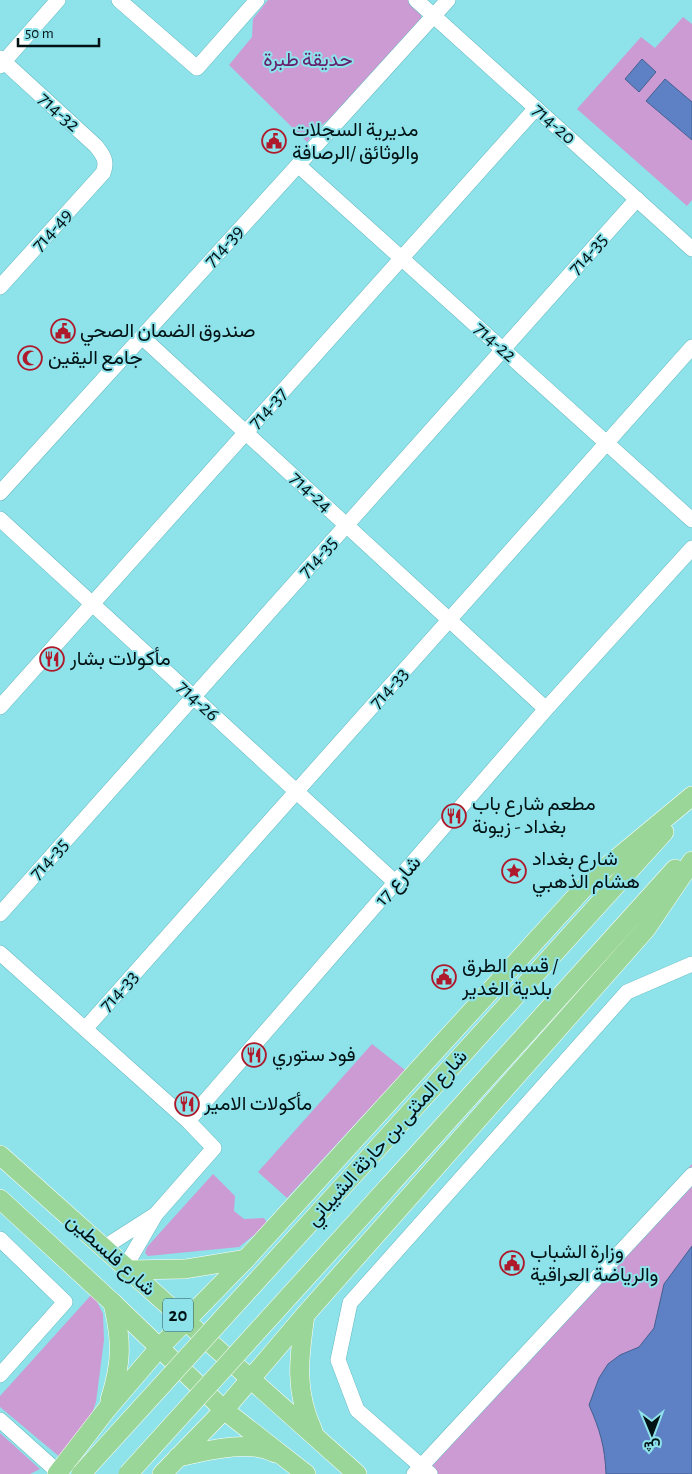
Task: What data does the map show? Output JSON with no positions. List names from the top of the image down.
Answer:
{
  "streets": {
    "main road": ["شارع المثنى بن حارثة الشيباني", "شارع فلسطين", "20"],
    "street": [
      "714-32",
      "714-20",
      "714-49",
      "714-39",
      "714-35",
      "714-22",
      "714-37",
      "714-24",
      "714-33",
      "714-26",
      "شارع 17"
    ]
  },
  "crossings": [
    ["714-32", "714-49"],
    ["714-20", "714-39"],
    ["714-20", "714-35"],
    ["714-20", "714-37"],
    ["714-39", "714-22"],
    ["714-39", "714-24"],
    ["714-35", "714-22"],
    ["714-35", "714-24"],
    ["714-35", "714-26"],
    ["714-22", "714-37"],
    ["714-22", "714-33"],
    ["714-37", "714-24"],
    ["714-37", "714-26"],
    ["714-24", "714-33"],
    ["714-24", "شارع 17"],
    ["714-33", "714-26"],
    ["714-26", "شارع 17"]
  ],
  "parks": ["حديقة طبرة"],
  "places": {
    "public building": [
      "مديرية السجلات والوثائق /الرصافة",
      "صندوق الضمان الصحي",
      "قسم الطرق / بلدية الغدير",
      "وزارة الشباب والرياضة العراقية"
    ],
    "mosque": ["جامع اليقين"],
    "restaurant": [
      "مأكولات بشار",
      "مطعم شارع باب بغداد - زيونة",
      "فود ستوري",
      "مأكولات الامير"
    ],
    "place": ["شارع بغداد هشام الذهبي"]
  },
  "scale_bar": "50 m",
  "north": "bottom"
}
